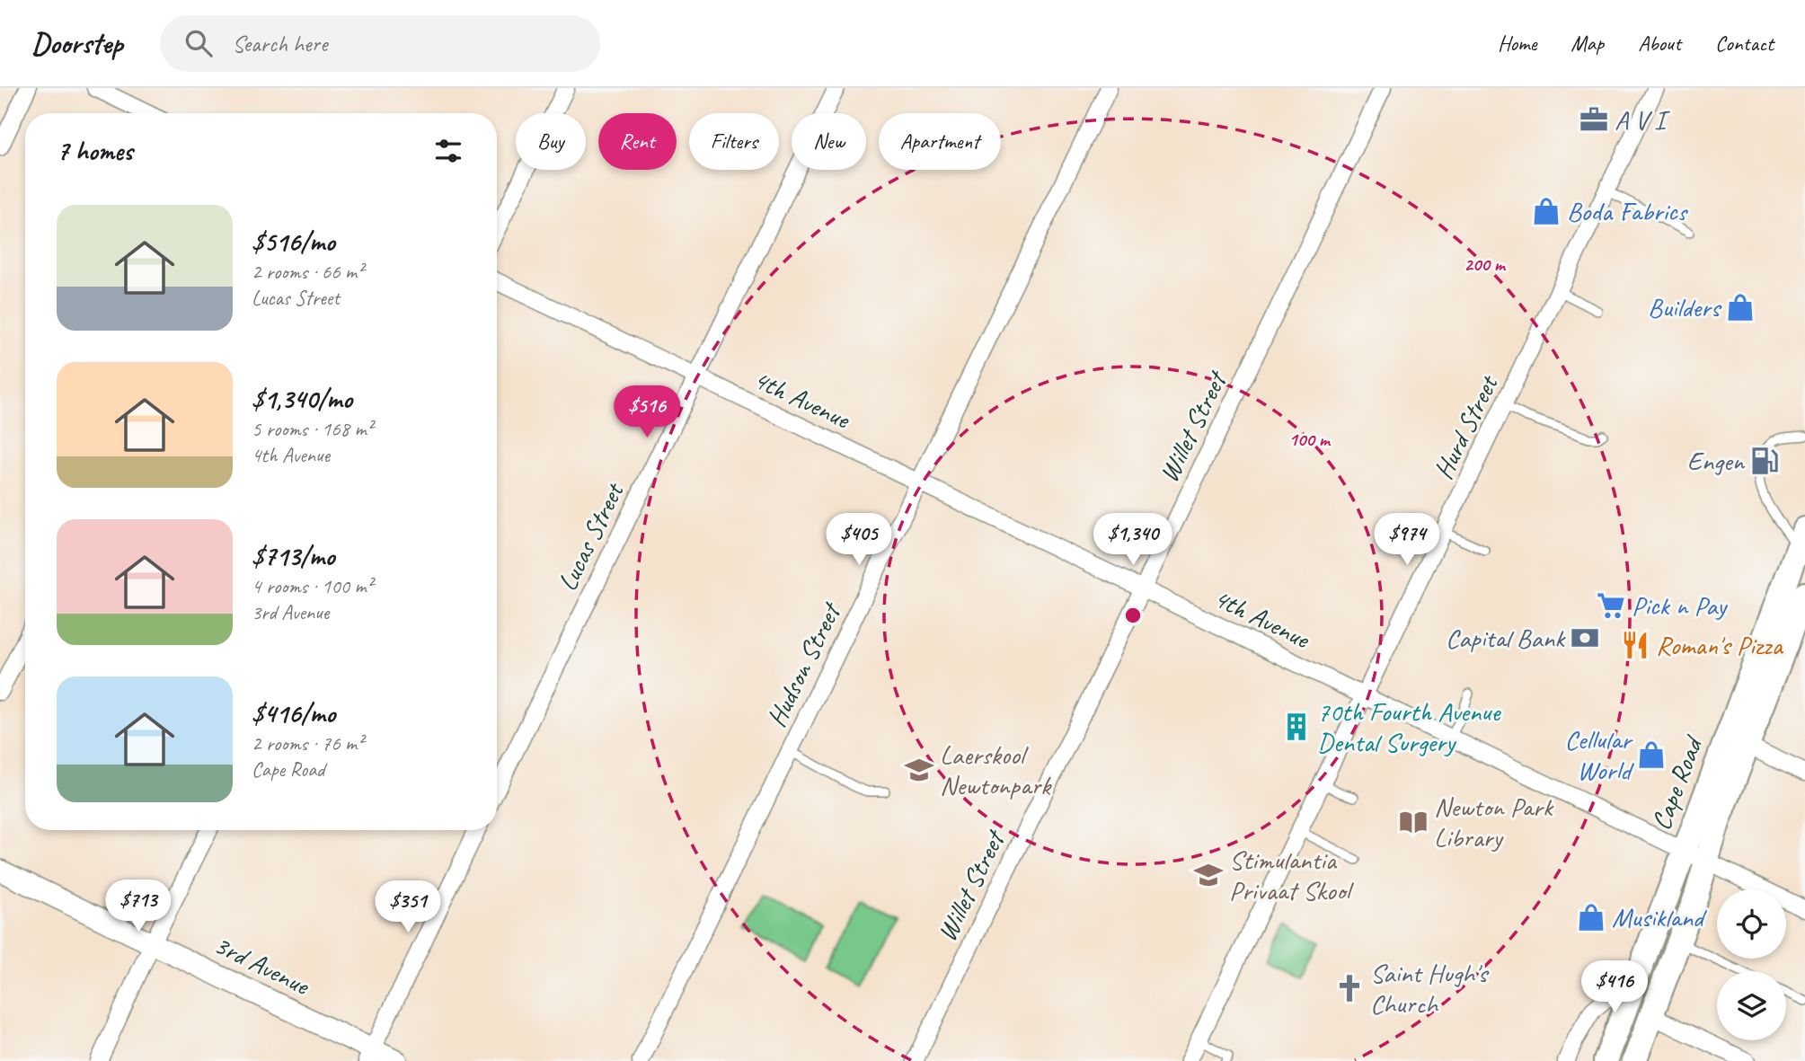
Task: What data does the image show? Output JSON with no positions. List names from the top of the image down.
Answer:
{
  "streets": {
    "main road": ["Cape Road"],
    "street": [
      "4th Avenue",
      "Willet Street",
      "Hurd Street",
      "Lucas Street",
      "Hudson Street",
      "3rd Avenue"
    ]
  },
  "crossings": [
    ["4th Avenue", "Willet Street"],
    ["4th Avenue", "Hurd Street"],
    ["4th Avenue", "Lucas Street"],
    ["4th Avenue", "Hudson Street"],
    ["4th Avenue", "Cape Road"]
  ],
  "places": {
    "office": ["A V I"],
    "shop": [
      "Boda Fabrics",
      "Builders",
      "Cellular World",
      "Musikland"
    ],
    "fuel station": ["Engen"],
    "supermarket": ["Pick n Pay"],
    "bank": ["Capital Bank"],
    "restaurant": ["Roman's Pizza"],
    "building": ["70th Fourth Avenue Dental Surgery"],
    "school or university": ["Laerskool Newtonpark", "Stimulantia Privaat Skool"],
    "library": ["Newton Park Library"],
    "church": ["Saint Hugh's Church"]
  },
  "page": {
    "header": "Doorstep",
    "search": "Search here",
    "nav": [
      "Home",
      "Map",
      "About",
      "Contact"
    ],
    "chip": [
      "Buy",
      "Rent",
      "Filters",
      "New",
      "Apartment"
    ],
    "heading": "7 homes",
    "list": [
      {
        "name": "$516/mo",
        "note": "2 rooms · 66 m² · Lucas Street"
      },
      {
        "name": "$1,340/mo",
        "note": "5 rooms · 168 m² · 4th Avenue"
      },
      {
        "name": "$713/mo",
        "note": "4 rooms · 100 m² · 3rd Avenue"
      },
      {
        "name": "$416/mo",
        "note": "2 rooms · 76 m² · Cape Road"
      }
    ],
    "price": [
      "$516",
      "$405",
      "$1,340",
      "$974",
      "$713",
      "$351",
      "$416"
    ]
  },
  "rings": ["200 m", "100 m"]
}
